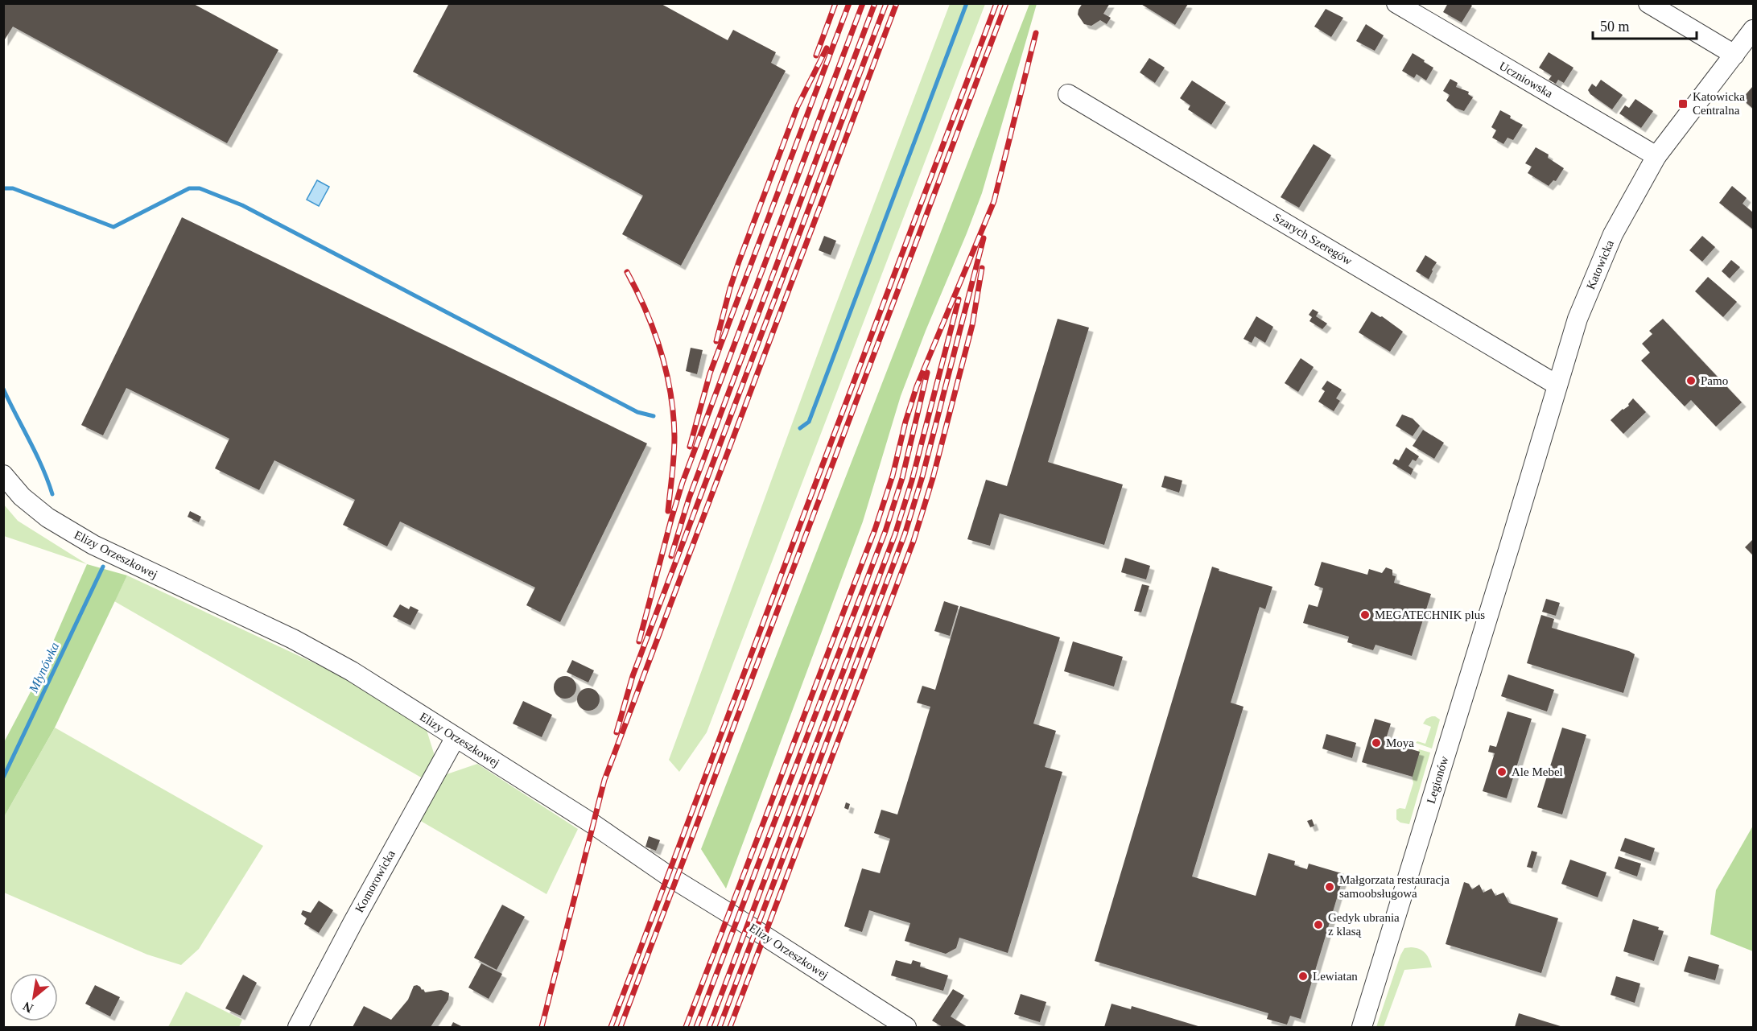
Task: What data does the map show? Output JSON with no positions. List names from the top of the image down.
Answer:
{
  "streets": {
    "street": [
      "Uczniowska",
      "Szarych Szeregów",
      "Katowicka",
      "Elizy Orzeszkowej",
      "Legionów",
      "Komorowicka"
    ]
  },
  "crossings": [
    ["Uczniowska", "Katowicka"],
    ["Szarych Szeregów", "Katowicka"],
    ["Katowicka", "Legionów"],
    ["Elizy Orzeszkowej", "Komorowicka"]
  ],
  "water": ["Młynówka"],
  "places": {
    "transit": ["Katowicka Centralna"],
    "other": [
      "Pamo",
      "MEGATECHNIK plus",
      "Moya",
      "Ale Mebel",
      "Małgorzata restauracja samoobsługowa",
      "Gedyk ubrania z klasą",
      "Lewiatan"
    ]
  },
  "scale_bar": "50 m",
  "north": "bottom left"
}
